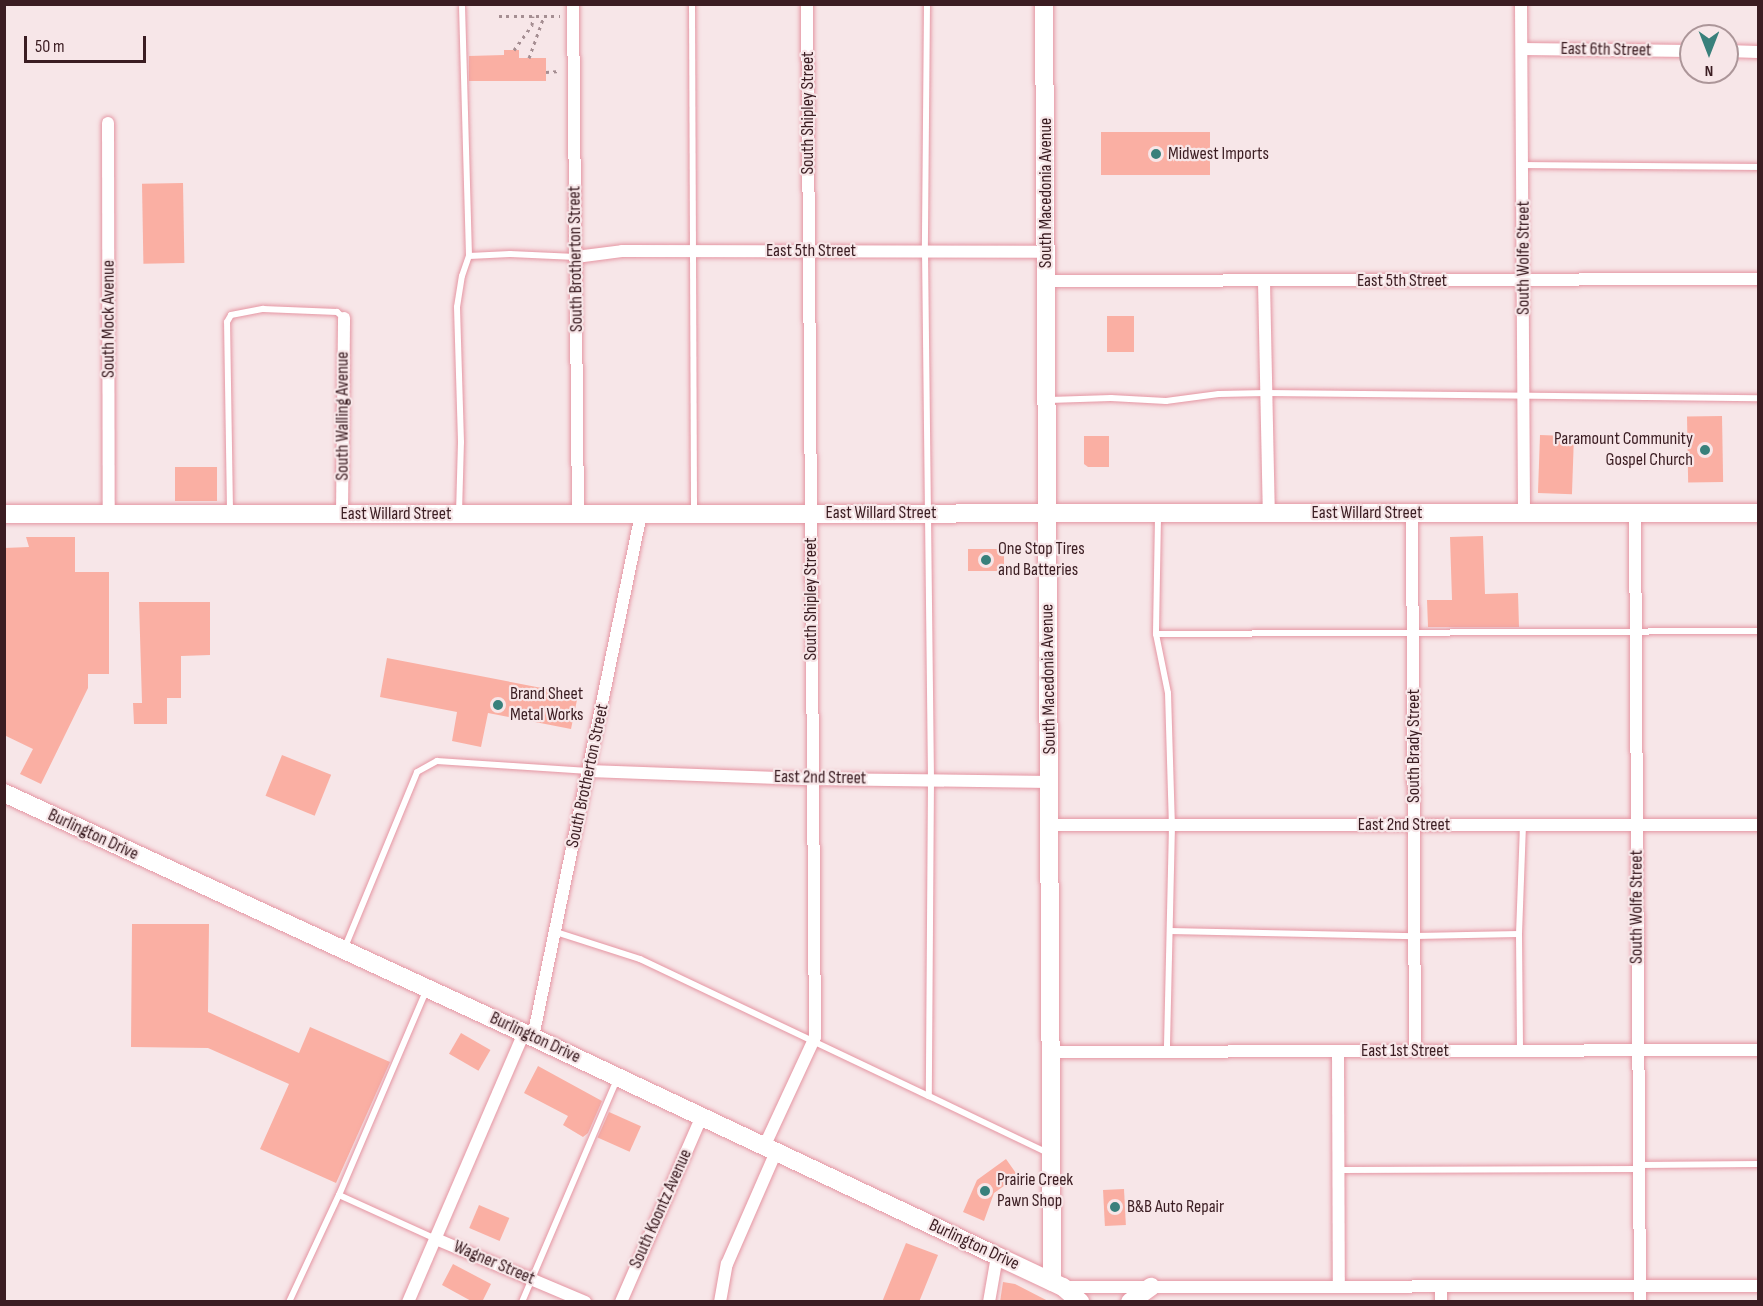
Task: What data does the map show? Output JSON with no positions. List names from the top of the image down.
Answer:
{
  "streets": {
    "street": [
      "East 6th Street",
      "South Shipley Street",
      "South Macedonia Avenue",
      "East 5th Street",
      "South Wolfe Street",
      "South Brotherton Street",
      "South Mock Avenue",
      "South Walling Avenue",
      "East Willard Street",
      "South Brady Street",
      "East 2nd Street",
      "Burlington Drive",
      "East 1st Street",
      "South Koontz Avenue",
      "Wagner Street"
    ]
  },
  "crossings": [
    ["East 6th Street", "South Wolfe Street"],
    ["South Shipley Street", "East 5th Street"],
    ["South Shipley Street", "East Willard Street"],
    ["South Shipley Street", "East 2nd Street"],
    ["South Shipley Street", "Burlington Drive"],
    ["South Macedonia Avenue", "East 5th Street"],
    ["South Macedonia Avenue", "East Willard Street"],
    ["South Macedonia Avenue", "East 2nd Street"],
    ["South Macedonia Avenue", "Burlington Drive"],
    ["South Macedonia Avenue", "East 1st Street"],
    ["East 5th Street", "South Wolfe Street"],
    ["East 5th Street", "South Brotherton Street"],
    ["South Wolfe Street", "East Willard Street"],
    ["South Wolfe Street", "East 2nd Street"],
    ["South Wolfe Street", "East 1st Street"],
    ["South Brotherton Street", "East Willard Street"],
    ["South Brotherton Street", "East 2nd Street"],
    ["South Brotherton Street", "Burlington Drive"],
    ["South Brotherton Street", "Wagner Street"],
    ["South Mock Avenue", "East Willard Street"],
    ["South Walling Avenue", "East Willard Street"],
    ["East Willard Street", "South Brady Street"],
    ["South Brady Street", "East 2nd Street"],
    ["South Brady Street", "East 1st Street"],
    ["Burlington Drive", "South Koontz Avenue"]
  ],
  "places": [
    "Midwest Imports",
    "Paramount Community Gospel Church",
    "One Stop Tires and Batteries",
    "Brand Sheet Metal Works",
    "Prairie Creek Pawn Shop",
    "B&B Auto Repair"
  ],
  "scale_bar": "50 m",
  "north": "bottom"
}
